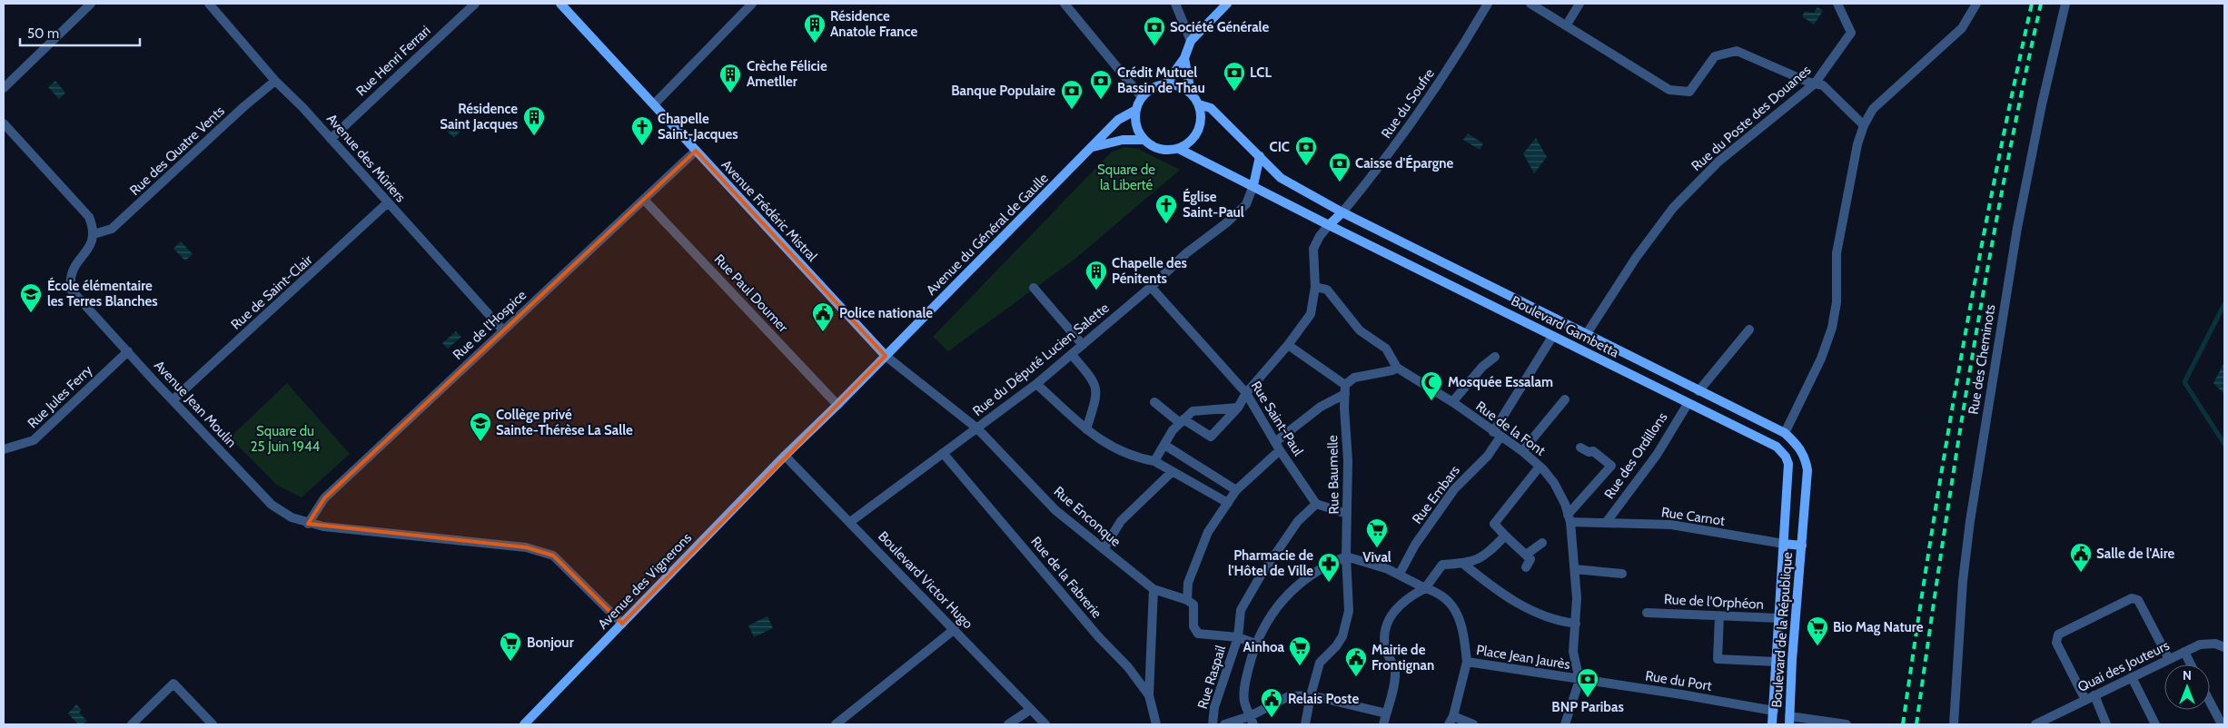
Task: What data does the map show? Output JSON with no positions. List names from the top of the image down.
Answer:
{
  "streets": {
    "main road": [
      "Avenue Frédéric Mistral",
      "Avenue du Général de Gaulle",
      "Boulevard Gambetta",
      "Avenue des Vignerons",
      "Boulevard de la République"
    ],
    "street": [
      "Rue Henri Ferrari",
      "Rue du Soufre",
      "Rue du Poste des Douanes",
      "Rue des Quatre Vents",
      "Avenue des Mûriers",
      "Rue de Saint-Clair",
      "Rue Paul Doumer",
      "Rue de l'Hospice",
      "Rue du Député Lucien Salette",
      "Rue des Cheminots",
      "Rue Jules Ferry",
      "Avenue Jean Moulin",
      "Rue Saint-Paul",
      "Rue de la Font",
      "Rue des Ordillons",
      "Rue Baumelle",
      "Rue Embars",
      "Rue Enconque",
      "Rue Carnot",
      "Rue de la Fabrerie",
      "Boulevard Victor Hugo",
      "Rue de l'Orphéon",
      "Place Jean Jaurès",
      "Quai des Jouteurs",
      "Rue Raspail",
      "Rue du Port"
    ]
  },
  "crossings": [
    ["Rue Henri Ferrari", "Avenue des Mûriers"],
    ["Rue du Soufre", "Boulevard Gambetta"],
    ["Rue du Poste des Douanes", "Boulevard Gambetta"],
    ["Rue des Quatre Vents", "Avenue des Mûriers"],
    ["Rue des Quatre Vents", "Avenue Jean Moulin"],
    ["Avenue des Mûriers", "Rue de Saint-Clair"],
    ["Avenue des Mûriers", "Rue de l'Hospice"],
    ["Avenue Frédéric Mistral", "Avenue du Général de Gaulle"],
    ["Avenue Frédéric Mistral", "Rue de l'Hospice"],
    ["Avenue Frédéric Mistral", "Rue Enconque"],
    ["Avenue du Général de Gaulle", "Rue Paul Doumer"],
    ["Avenue du Général de Gaulle", "Boulevard Gambetta"],
    ["Avenue du Général de Gaulle", "Rue Enconque"],
    ["Avenue du Général de Gaulle", "Boulevard Victor Hugo"],
    ["Avenue du Général de Gaulle", "Avenue des Vignerons"],
    ["Rue de Saint-Clair", "Avenue Jean Moulin"],
    ["Rue Paul Doumer", "Rue de l'Hospice"],
    ["Rue de l'Hospice", "Avenue Jean Moulin"],
    ["Boulevard Gambetta", "Rue du Député Lucien Salette"],
    ["Boulevard Gambetta", "Rue des Ordillons"],
    ["Boulevard Gambetta", "Rue Embars"],
    ["Boulevard Gambetta", "Boulevard de la République"],
    ["Rue du Député Lucien Salette", "Rue Saint-Paul"],
    ["Rue du Député Lucien Salette", "Rue Enconque"],
    ["Rue du Député Lucien Salette", "Rue de la Fabrerie"],
    ["Rue du Député Lucien Salette", "Boulevard Victor Hugo"],
    ["Rue Jules Ferry", "Avenue Jean Moulin"],
    ["Avenue Jean Moulin", "Avenue des Vignerons"],
    ["Rue Saint-Paul", "Rue Raspail"],
    ["Rue de la Font", "Rue Embars"],
    ["Rue de la Font", "Rue Carnot"],
    ["Rue de la Font", "Place Jean Jaurès"],
    ["Rue de la Font", "Rue du Port"],
    ["Rue des Ordillons", "Rue Carnot"],
    ["Rue Carnot", "Boulevard de la République"],
    ["Boulevard Victor Hugo", "Avenue des Vignerons"],
    ["Rue de l'Orphéon", "Boulevard de la République"],
    ["Boulevard de la République", "Rue du Port"],
    ["Place Jean Jaurès", "Rue du Port"]
  ],
  "parks": ["Square de la Liberté", "Square du 25 Juin 1944"],
  "places": {
    "building": [
      "Résidence Anatole France",
      "Crèche Félicie Ametller",
      "Résidence Saint Jacques",
      "Chapelle des Pénitents"
    ],
    "bank": [
      "Société Générale",
      "LCL",
      "Crédit Mutuel Bassin de Thau",
      "Banque Populaire",
      "CIC",
      "Caisse d'Épargne",
      "BNP Paribas"
    ],
    "church": ["Chapelle Saint-Jacques", "Église Saint-Paul"],
    "school or university": ["École élémentaire les Terres Blanches", "Collège privé Sainte-Thérèse La Salle"],
    "public building": [
      "Police nationale",
      "Salle de l'Aire",
      "Mairie de Frontignan",
      "Relais Poste"
    ],
    "mosque": ["Mosquée Essalam"],
    "supermarket": [
      "Vival",
      "Bio Mag Nature",
      "Bonjour",
      "Ainhoa"
    ],
    "pharmacy": ["Pharmacie de l'Hôtel de Ville"]
  },
  "scale_bar": "50 m",
  "north": "top"
}
